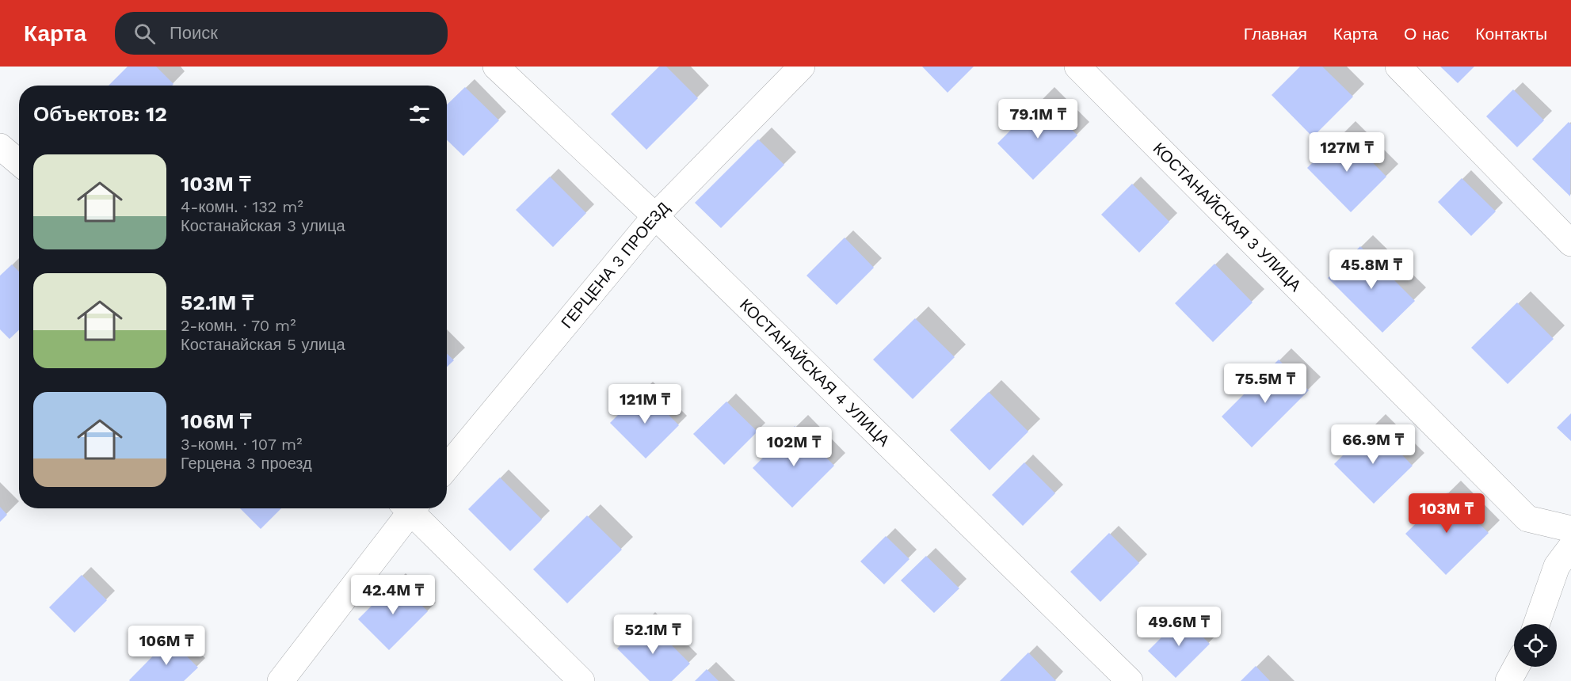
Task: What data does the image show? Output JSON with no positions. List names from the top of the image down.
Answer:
{
  "streets": {
    "street": ["КОСТАНАЙСКАЯ 3 УЛИЦА", "ГЕРЦЕНА 3 ПРОЕЗД", "КОСТАНАЙСКАЯ 4 УЛИЦА"]
  },
  "crossings": [
    ["ГЕРЦЕНА 3 ПРОЕЗД", "КОСТАНАЙСКАЯ 4 УЛИЦА"]
  ],
  "page": {
    "header": "Карта",
    "search": "Поиск",
    "nav": [
      "Главная",
      "Карта",
      "О нас",
      "Контакты"
    ],
    "heading": "Объектов: 12",
    "price": [
      "79.1M ₸",
      "127M ₸",
      "45.8M ₸",
      "75.5M ₸",
      "121M ₸",
      "66.9M ₸",
      "102M ₸",
      "103M ₸",
      "42.4M ₸",
      "49.6M ₸",
      "52.1M ₸",
      "106M ₸"
    ],
    "list": [
      {
        "name": "103M ₸",
        "note": "4-комн. · 132 m² · Костанайская 3 улица"
      },
      {
        "name": "52.1M ₸",
        "note": "2-комн. · 70 m² · Костанайская 5 улица"
      },
      {
        "name": "106M ₸",
        "note": "3-комн. · 107 m² · Герцена 3 проезд"
      }
    ]
  }
}
